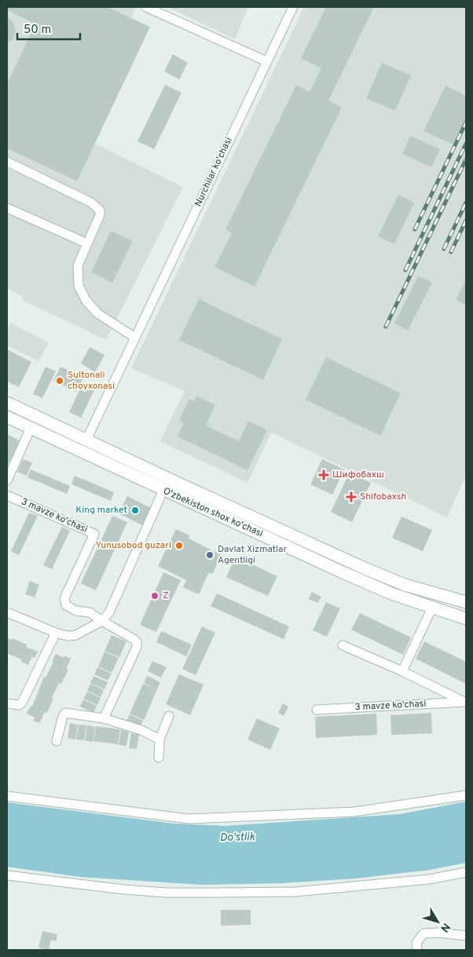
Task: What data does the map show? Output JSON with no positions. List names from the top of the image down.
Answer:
{
  "streets": {
    "main road": ["O'zbekiston shox ko'chasi"],
    "street": ["Nurchilar ko'chasi", "3 mavze ko'chasi"]
  },
  "crossings": [
    ["Nurchilar ko'chasi", "O'zbekiston shox ko'chasi"]
  ],
  "water": ["Do'stlik"],
  "places": {
    "other": [
      "Sultonali choyxonasi",
      "King market",
      "Yunusobod guzari",
      "Davlat Xizmatlar Agentligi",
      "Z"
    ],
    "health": ["Шифобахш", "Shifobaxsh"]
  },
  "scale_bar": "50 m",
  "north": "bottom right"
}
